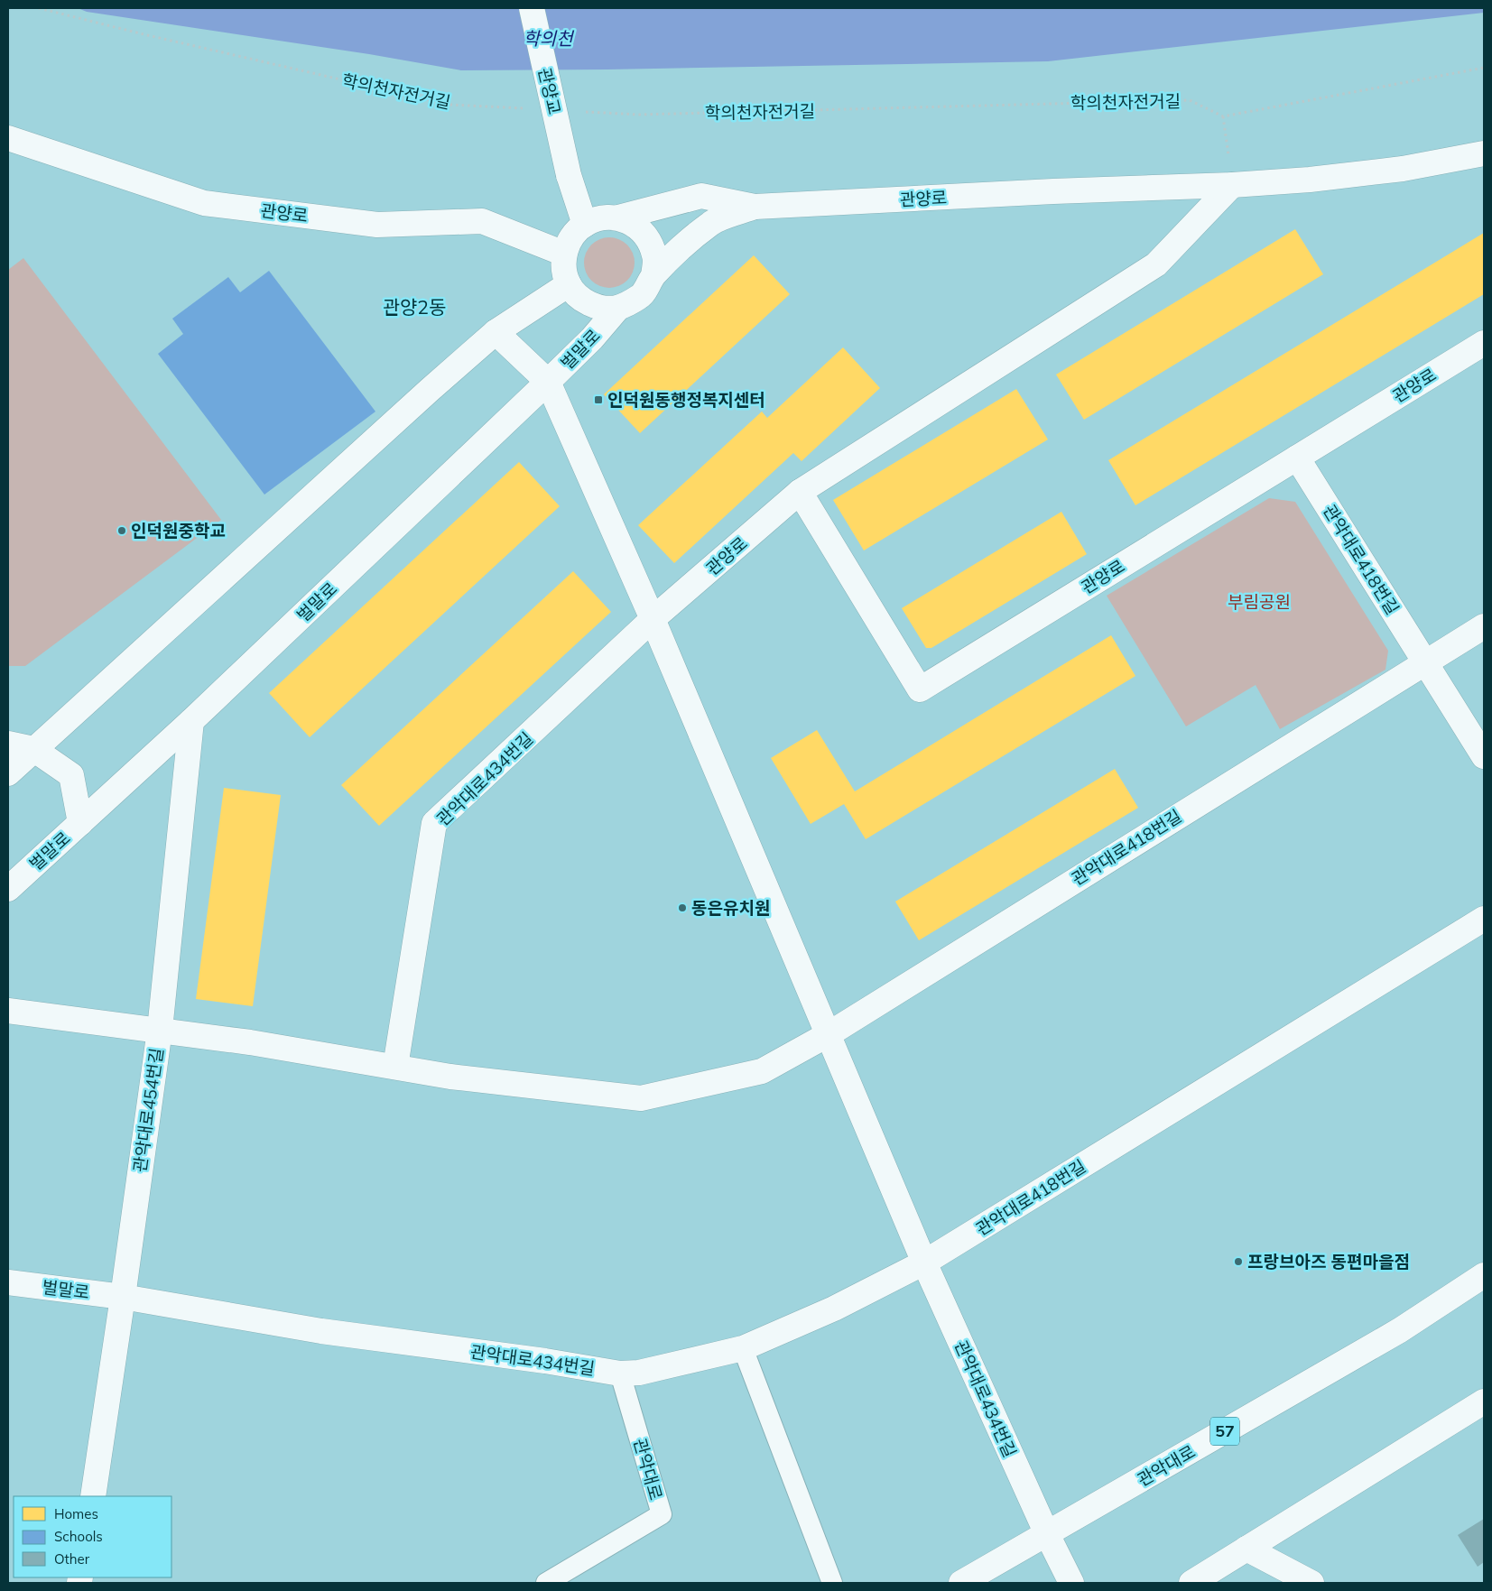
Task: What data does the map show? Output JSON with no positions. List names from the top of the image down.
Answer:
{
  "streets": {
    "street": [
      "관양교",
      "관양로",
      "벌말로",
      "관악대로418번길",
      "관악대로434번길",
      "관악대로454번길",
      "57",
      "관악대로"
    ],
    "path": ["학의천자전거길"]
  },
  "crossings": [
    ["관양교", "관양로"],
    ["관양교", "벌말로"],
    ["관양로", "벌말로"],
    ["관양로", "관악대로418번길"],
    ["관양로", "관악대로434번길"],
    ["벌말로", "관악대로434번길"],
    ["벌말로", "관악대로454번길"],
    ["관악대로418번길", "관악대로434번길"],
    ["관악대로434번길", "관악대로454번길"],
    ["관악대로434번길", "관악대로"]
  ],
  "districts": ["관양2동"],
  "water": ["학의천"],
  "parks": ["부림공원"],
  "places": {
    "transit": ["인덕원동행정복지센터"],
    "other": ["인덕원중학교", "동은유치원", "프랑브아즈 동편마을점"]
  },
  "legend": ["Homes", "Schools", "Other"]
}
